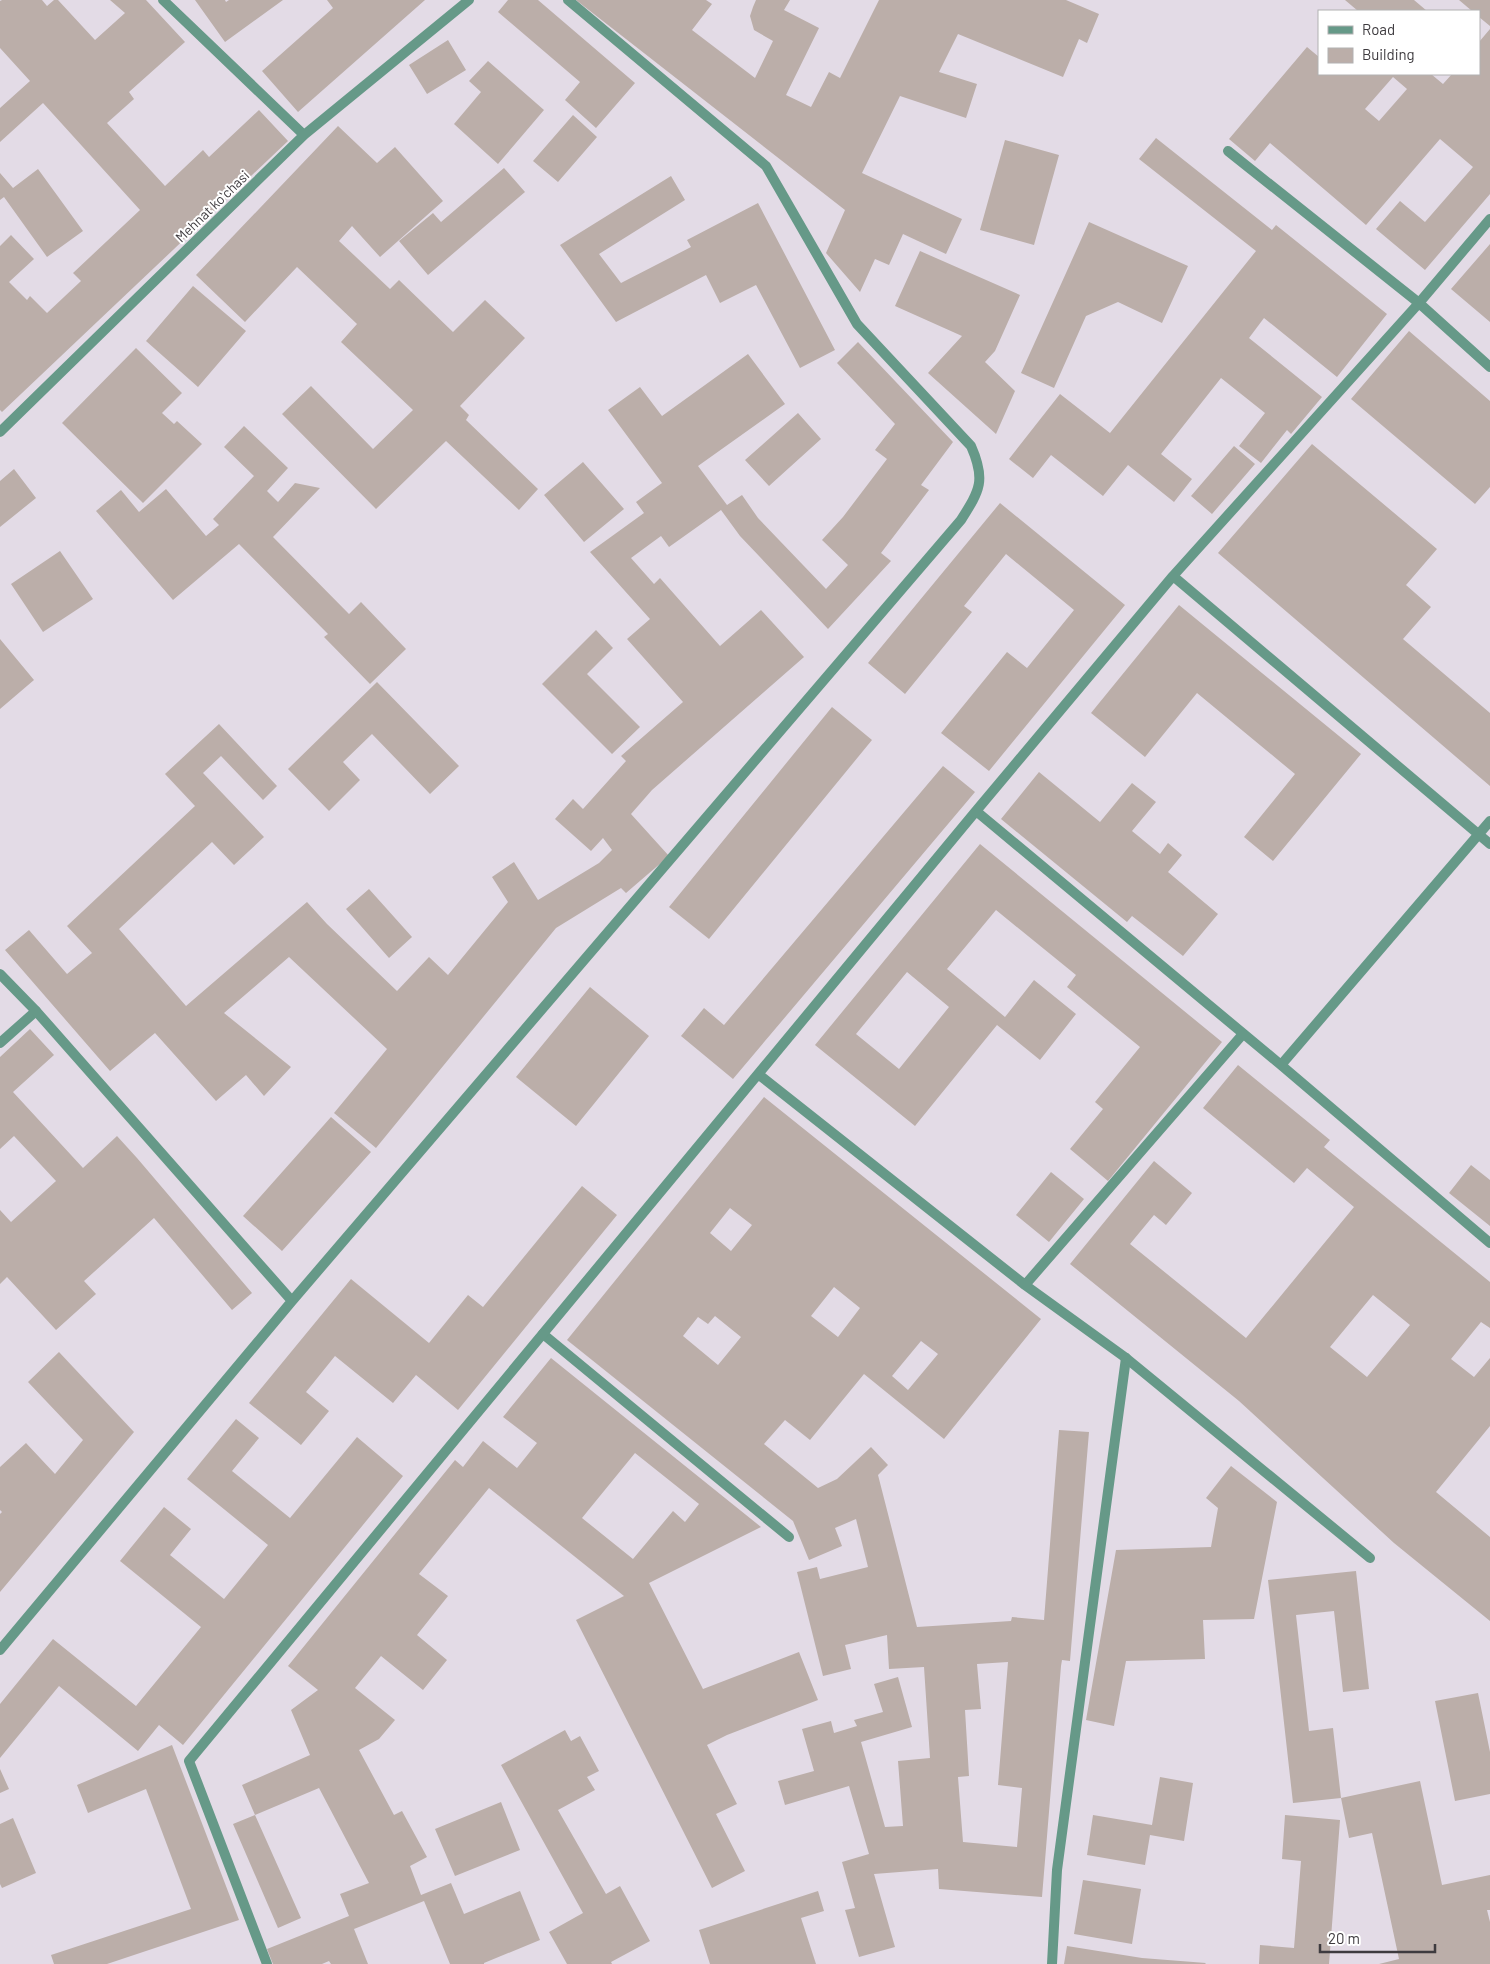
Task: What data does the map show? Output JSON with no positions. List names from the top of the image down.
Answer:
{
  "streets": {
    "street": ["Mehnat koʻchasi"]
  },
  "legend": ["Road", "Building"],
  "scale_bar": "20 m"
}
